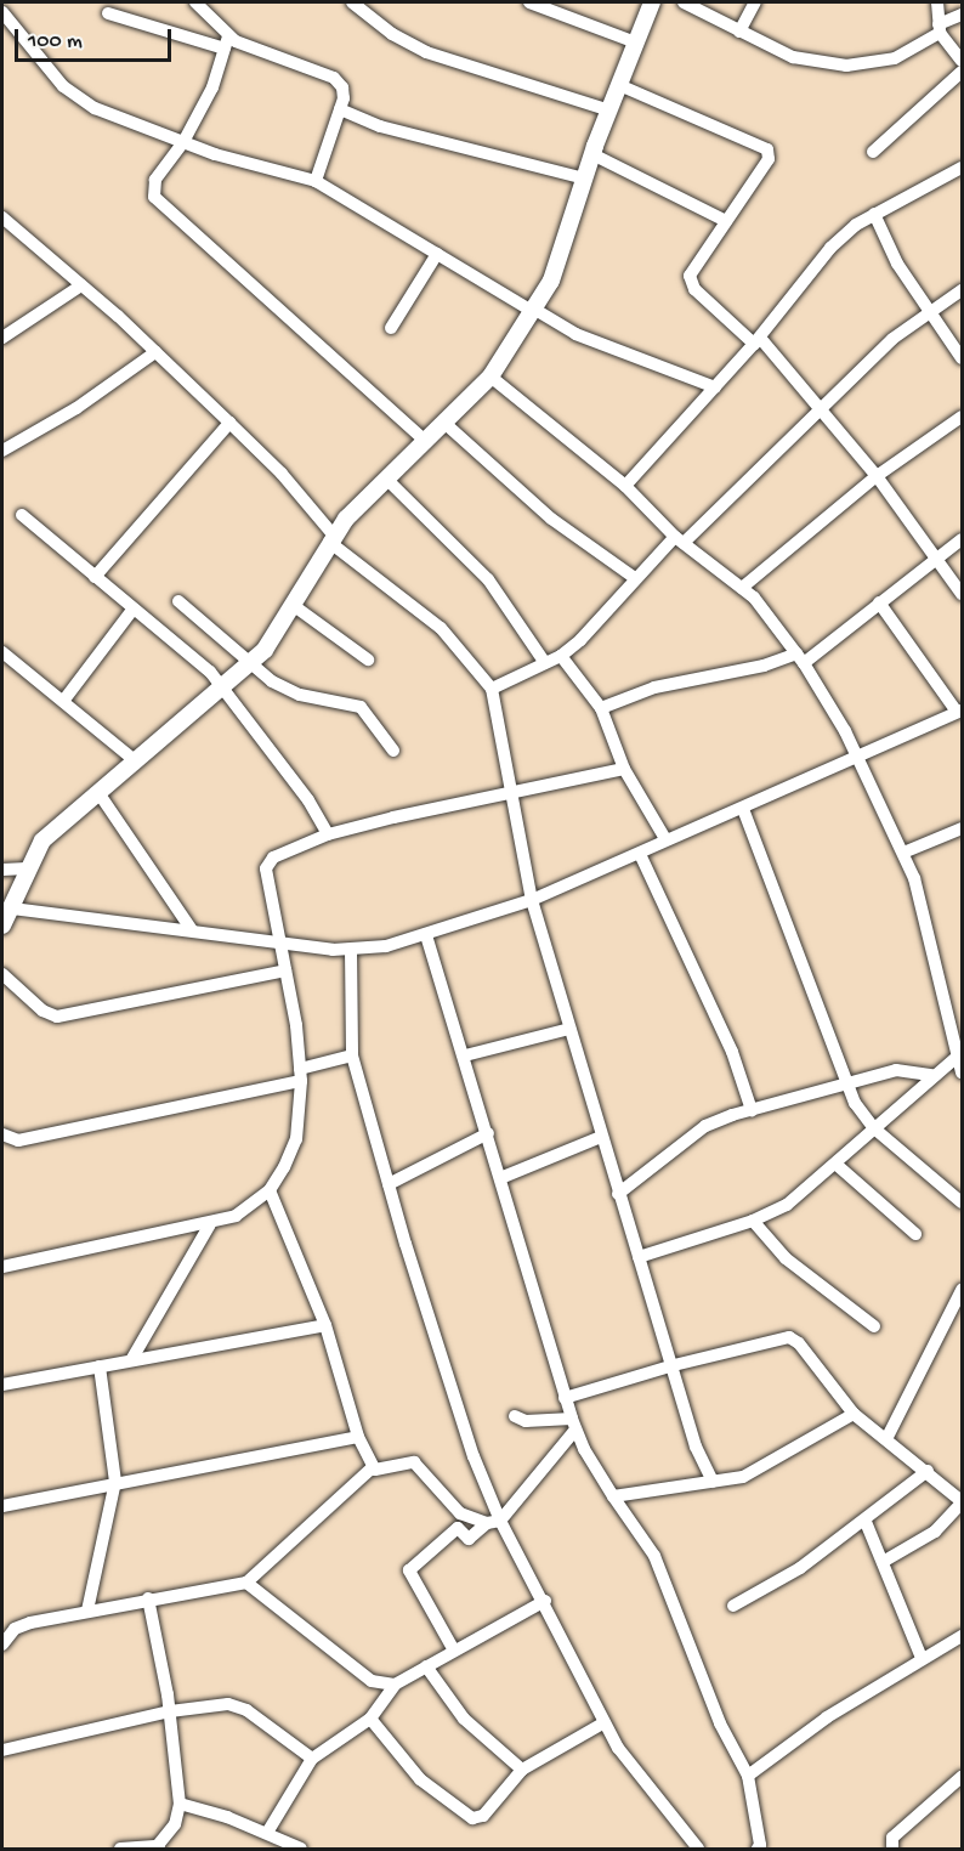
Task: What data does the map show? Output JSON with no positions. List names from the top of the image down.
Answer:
{
  "scale_bar": "100 m"
}
